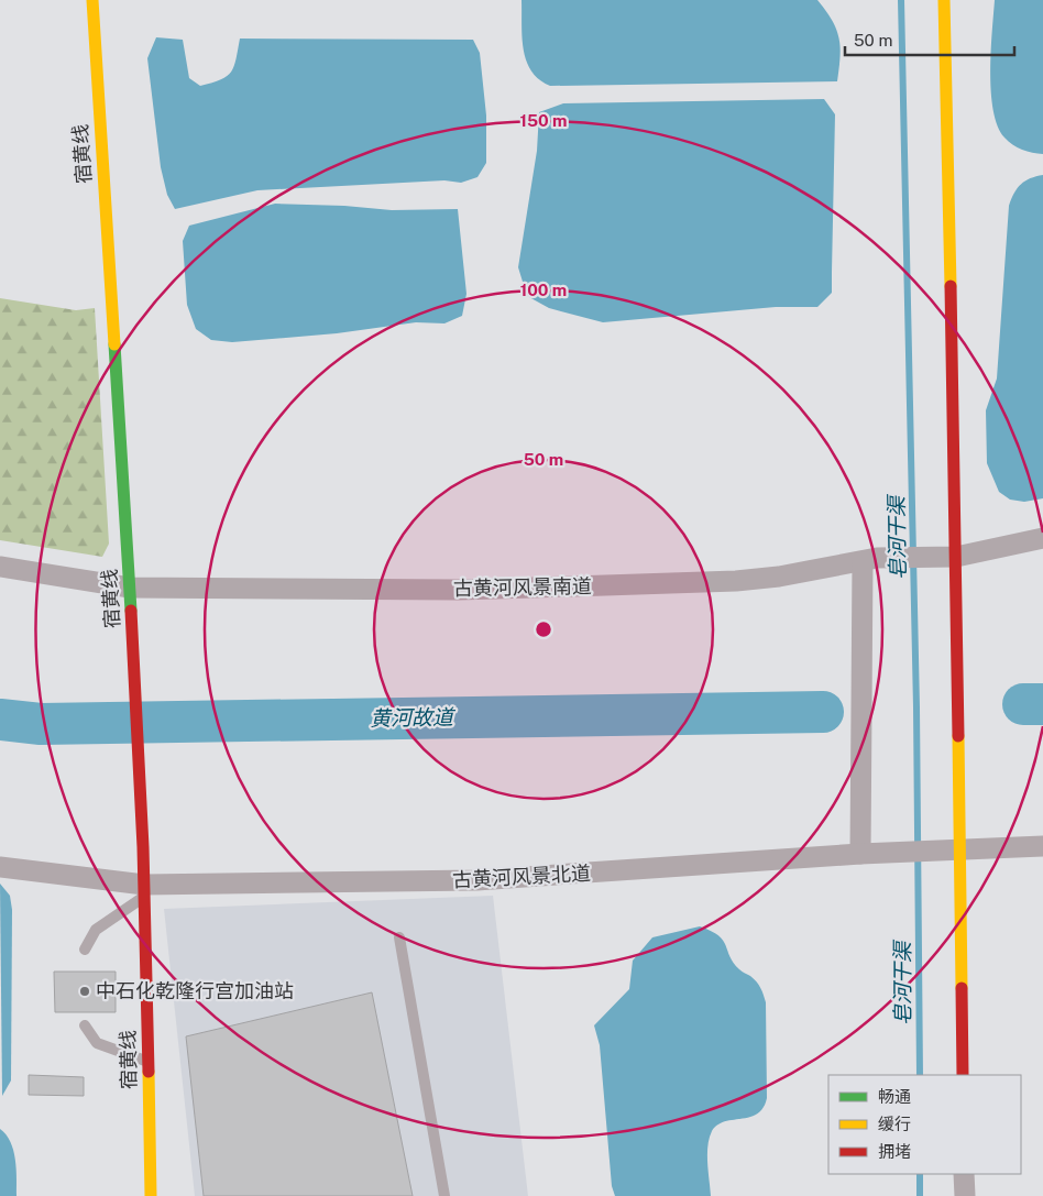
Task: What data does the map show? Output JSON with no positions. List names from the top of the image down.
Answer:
{
  "streets": {
    "main road": ["宿黄线"],
    "street": ["古黄河风景南道", "古黄河风景北道"]
  },
  "crossings": [
    ["宿黄线", "古黄河风景南道"],
    ["宿黄线", "古黄河风景北道"]
  ],
  "water": ["皂河干渠", "黄河故道"],
  "places": ["中石化乾隆行宫加油站"],
  "legend": ["畅通", "缓行", "拥堵"],
  "scale_bar": "50 m",
  "rings": ["150 m", "100 m", "50 m"]
}
